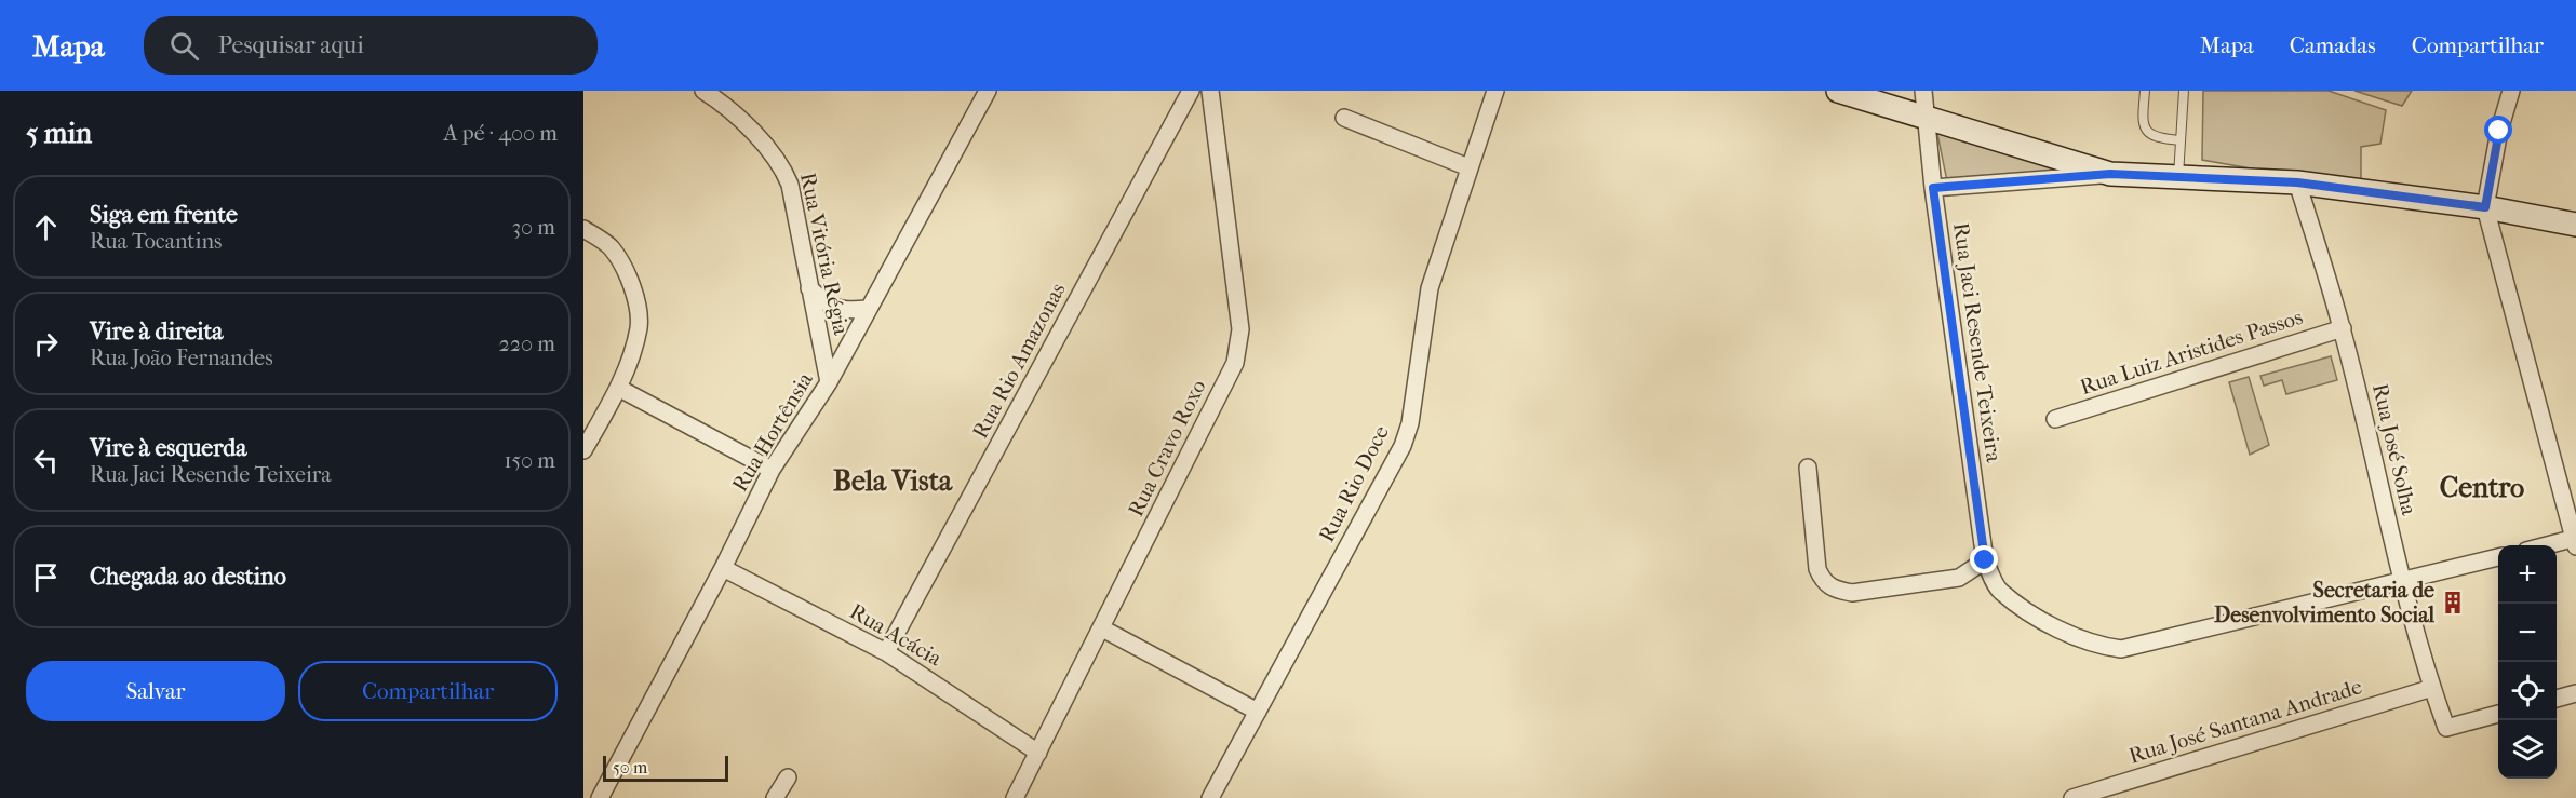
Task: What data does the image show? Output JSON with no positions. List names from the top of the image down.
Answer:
{
  "streets": {
    "street": [
      "Rua Vitória Régia",
      "Rua Jaci Resende Teixeira",
      "Rua Luiz Aristides Passos",
      "Rua Rio Amazonas",
      "Rua Hortênsia",
      "Rua Cravo Roxo",
      "Rua José Solha",
      "Rua Rio Doce",
      "Rua Acácia",
      "Rua José Santana Andrade"
    ]
  },
  "crossings": [
    ["Rua Vitória Régia", "Rua Hortênsia"],
    ["Rua Jaci Resende Teixeira", "Rua José Solha"],
    ["Rua Luiz Aristides Passos", "Rua José Solha"],
    ["Rua Rio Amazonas", "Rua Acácia"],
    ["Rua Hortênsia", "Rua Acácia"],
    ["Rua Cravo Roxo", "Rua Acácia"],
    ["Rua José Solha", "Rua José Santana Andrade"]
  ],
  "districts": ["Bela Vista", "Centro"],
  "places": {
    "building": ["Secretaria de Desenvolvimento Social"]
  },
  "scale_bar": "50 m",
  "page": {
    "header": "Mapa",
    "search": "Pesquisar aqui",
    "nav": ["Mapa", "Camadas", "Compartilhar"],
    "heading": ["5 min", "A pé · 400 m"],
    "list": [
      ["Siga em frente", "Rua Tocantins", "30 m"],
      ["Vire à direita", "Rua João Fernandes", "220 m"],
      ["Vire à esquerda", "Rua Jaci Resende Teixeira", "150 m"],
      "Chegada ao destino"
    ],
    "map_buttons": ["+", "−"],
    "buttons": ["Salvar", "Compartilhar"],
    "scale": "50 m"
  }
}
